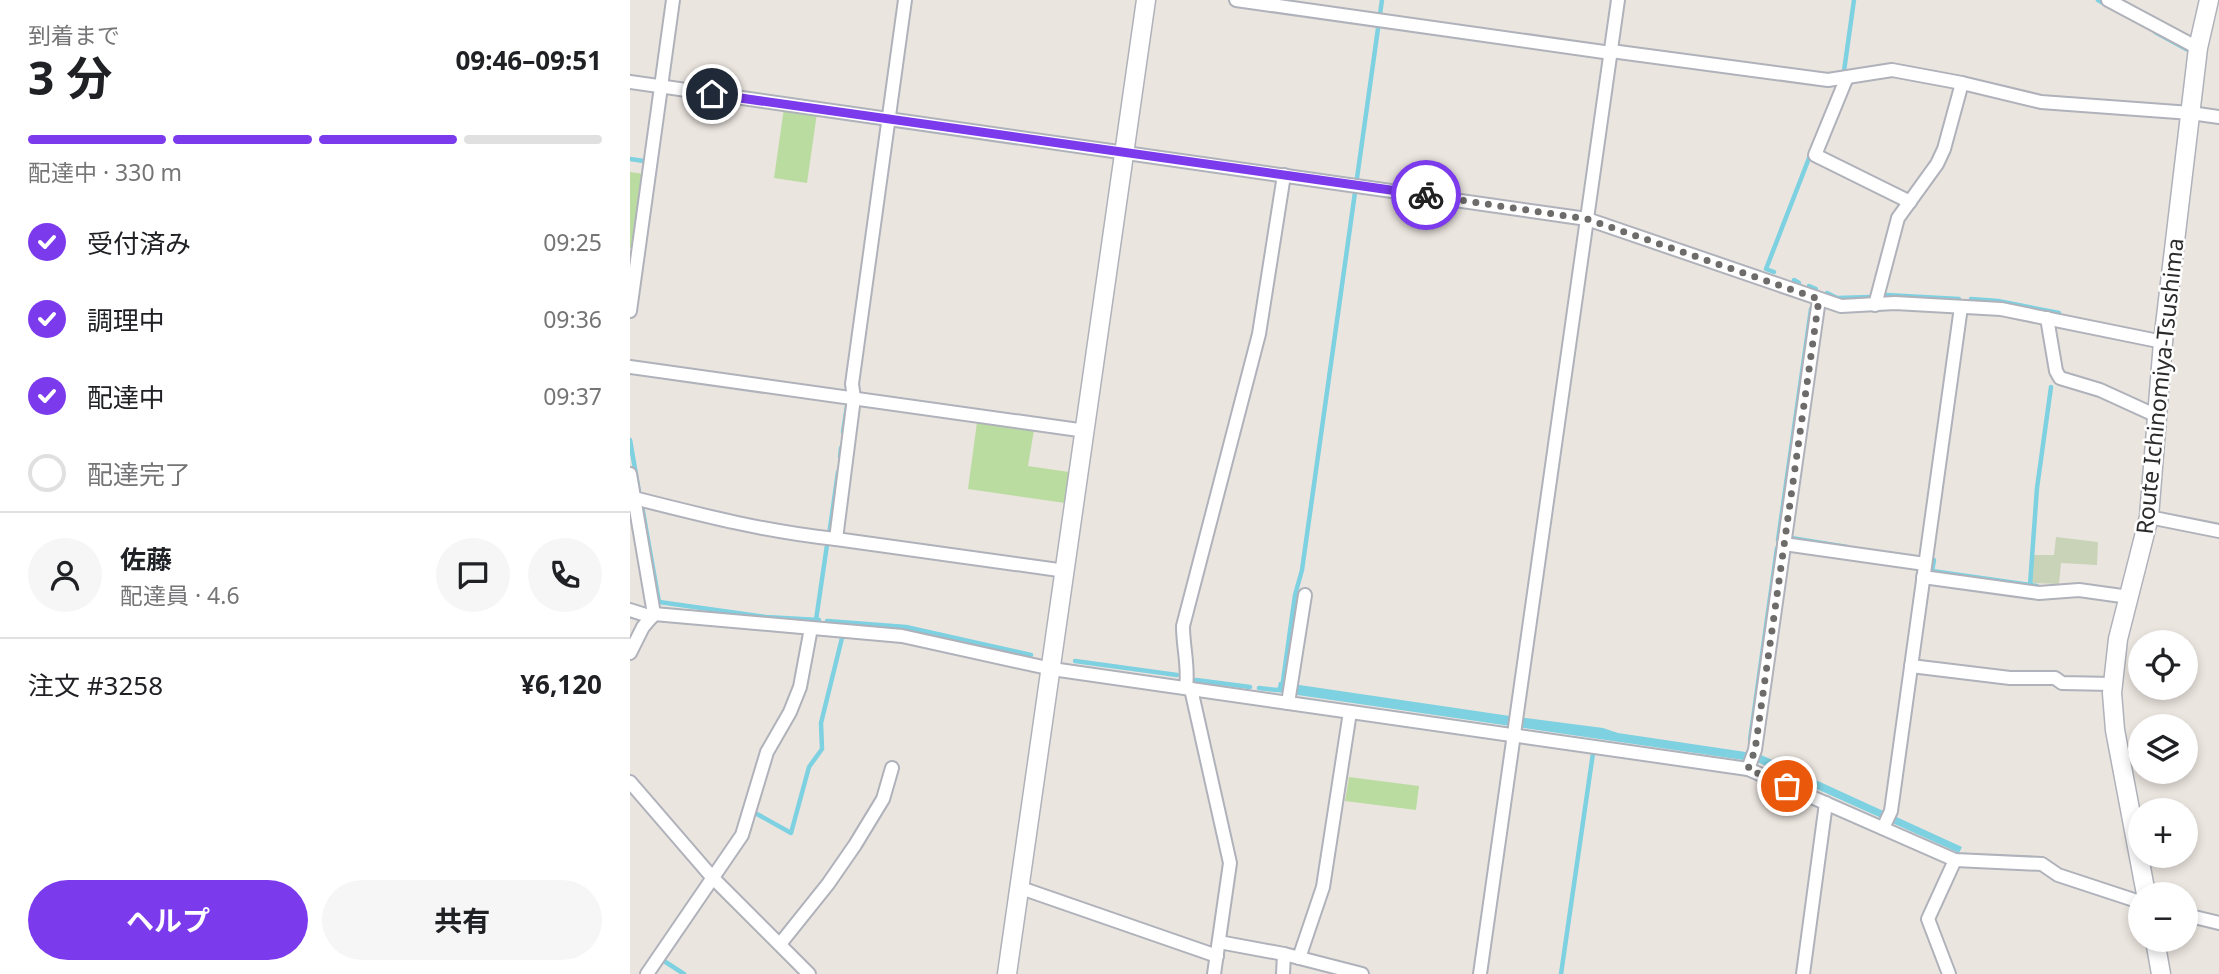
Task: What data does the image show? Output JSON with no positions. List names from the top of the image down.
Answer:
{
  "streets": {
    "street": ["Route Ichinomiya-Tsushima"]
  },
  "page": {
    "heading": ["3 分", "到着まで", "09:46–09:51"],
    "panel": [
      "佐藤",
      "配達員 · 4.6",
      "注文 #3258",
      "¥6,120"
    ],
    "bar": "配達中 · 330 m",
    "list": [
      ["受付済み", "09:25"],
      ["調理中", "09:36"],
      ["配達中", "09:37"],
      "配達完了"
    ],
    "map_buttons": ["+", "−"],
    "buttons": ["ヘルプ", "共有"]
  }
}
